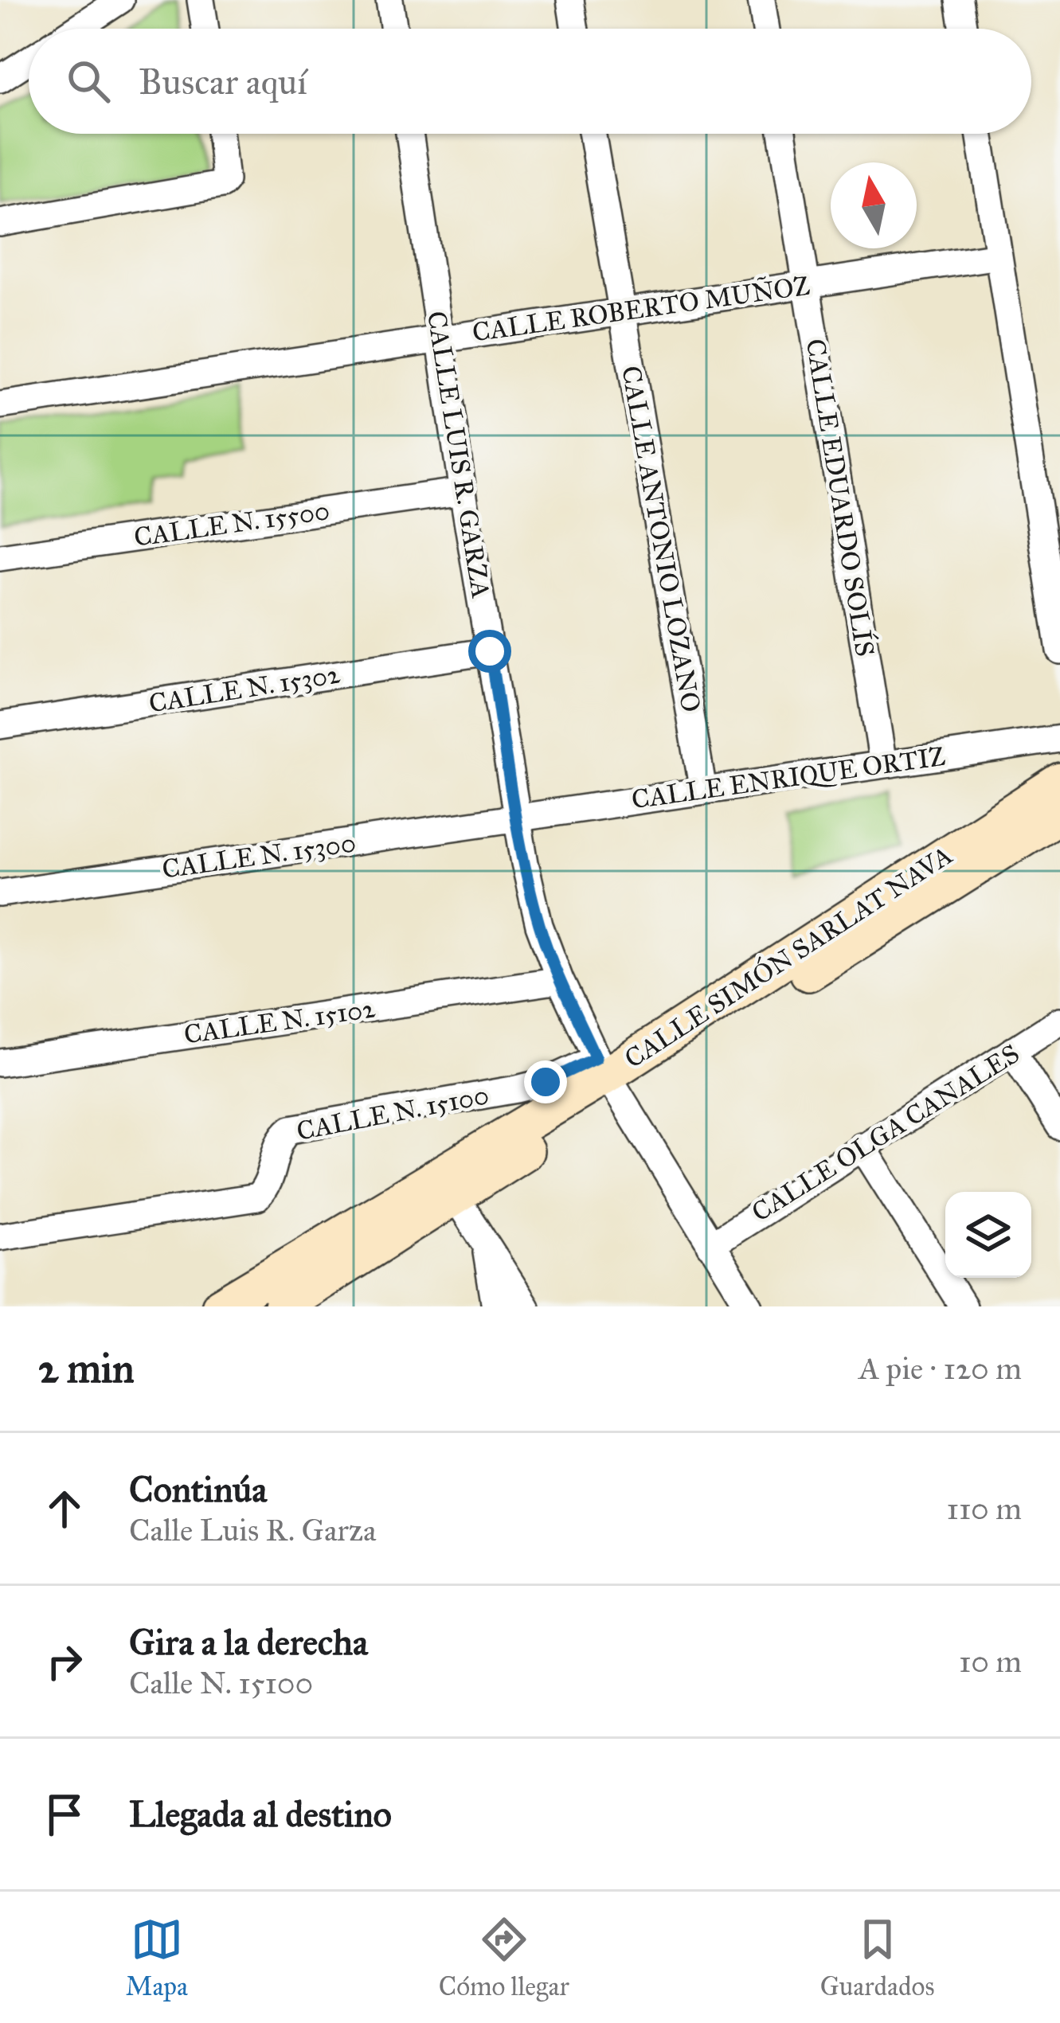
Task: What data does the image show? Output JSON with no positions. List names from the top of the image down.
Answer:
{
  "streets": {
    "street": [
      "CALLE ROBERTO MUÑOZ",
      "CALLE LUIS R. GARZA",
      "CALLE EDUARDO SOLÍS",
      "CALLE N. 15500",
      "CALLE ANTONIO LOZANO",
      "CALLE N. 15302",
      "CALLE ENRIQUE ORTIZ",
      "CALLE N. 15300",
      "CALLE SIMÓN SARLAT NAVA",
      "CALLE N. 15102",
      "CALLE N. 15100",
      "CALLE OLGA CANALES"
    ]
  },
  "crossings": [
    ["CALLE ROBERTO MUÑOZ", "CALLE LUIS R. GARZA"],
    ["CALLE ROBERTO MUÑOZ", "CALLE EDUARDO SOLÍS"],
    ["CALLE ROBERTO MUÑOZ", "CALLE ANTONIO LOZANO"],
    ["CALLE LUIS R. GARZA", "CALLE N. 15500"],
    ["CALLE LUIS R. GARZA", "CALLE N. 15302"],
    ["CALLE LUIS R. GARZA", "CALLE ENRIQUE ORTIZ"],
    ["CALLE LUIS R. GARZA", "CALLE N. 15300"],
    ["CALLE LUIS R. GARZA", "CALLE SIMÓN SARLAT NAVA"],
    ["CALLE LUIS R. GARZA", "CALLE N. 15102"],
    ["CALLE LUIS R. GARZA", "CALLE N. 15100"],
    ["CALLE LUIS R. GARZA", "CALLE OLGA CANALES"],
    ["CALLE EDUARDO SOLÍS", "CALLE ENRIQUE ORTIZ"],
    ["CALLE ANTONIO LOZANO", "CALLE ENRIQUE ORTIZ"],
    ["CALLE ENRIQUE ORTIZ", "CALLE N. 15300"],
    ["CALLE SIMÓN SARLAT NAVA", "CALLE N. 15100"]
  ],
  "north": "top",
  "page": {
    "search": "Buscar aquí",
    "heading": ["2 min", "A pie · 120 m"],
    "list": [
      ["Continúa", "Calle Luis R. Garza", "110 m"],
      ["Gira a la derecha", "Calle N. 15100", "10 m"],
      "Llegada al destino"
    ],
    "nav": ["Mapa", "Cómo llegar", "Guardados"]
  }
}
